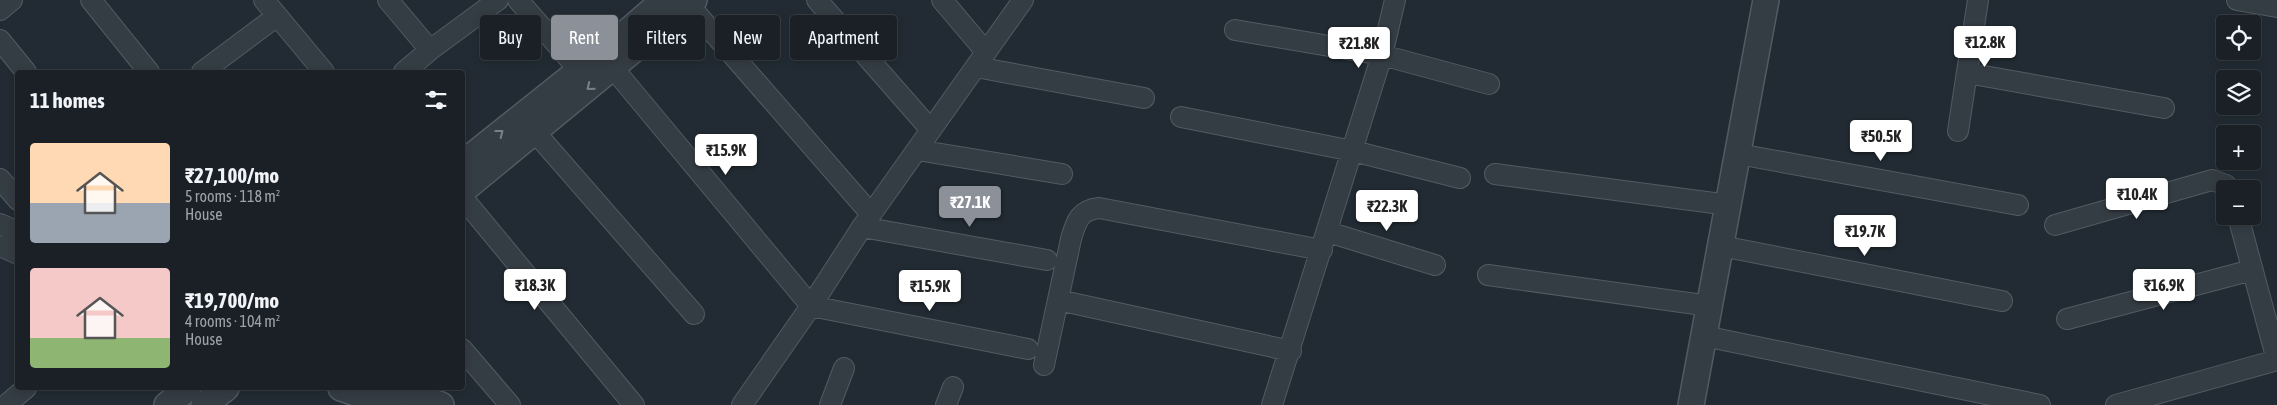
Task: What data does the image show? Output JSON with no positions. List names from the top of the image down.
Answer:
{
  "page": {
    "map_buttons": ["+", "−"],
    "chip": [
      "Buy",
      "Rent",
      "Filters",
      "New",
      "Apartment"
    ],
    "price": [
      "₹12.8K",
      "₹21.8K",
      "₹50.5K",
      "₹15.9K",
      "₹10.4K",
      "₹27.1K",
      "₹22.3K",
      "₹19.7K",
      "₹18.3K",
      "₹16.9K",
      "₹15.9K"
    ],
    "heading": "11 homes",
    "list": [
      {
        "name": "₹27,100/mo",
        "note": "5 rooms · 118 m² · House"
      },
      {
        "name": "₹19,700/mo",
        "note": "4 rooms · 104 m² · House"
      }
    ]
  }
}
